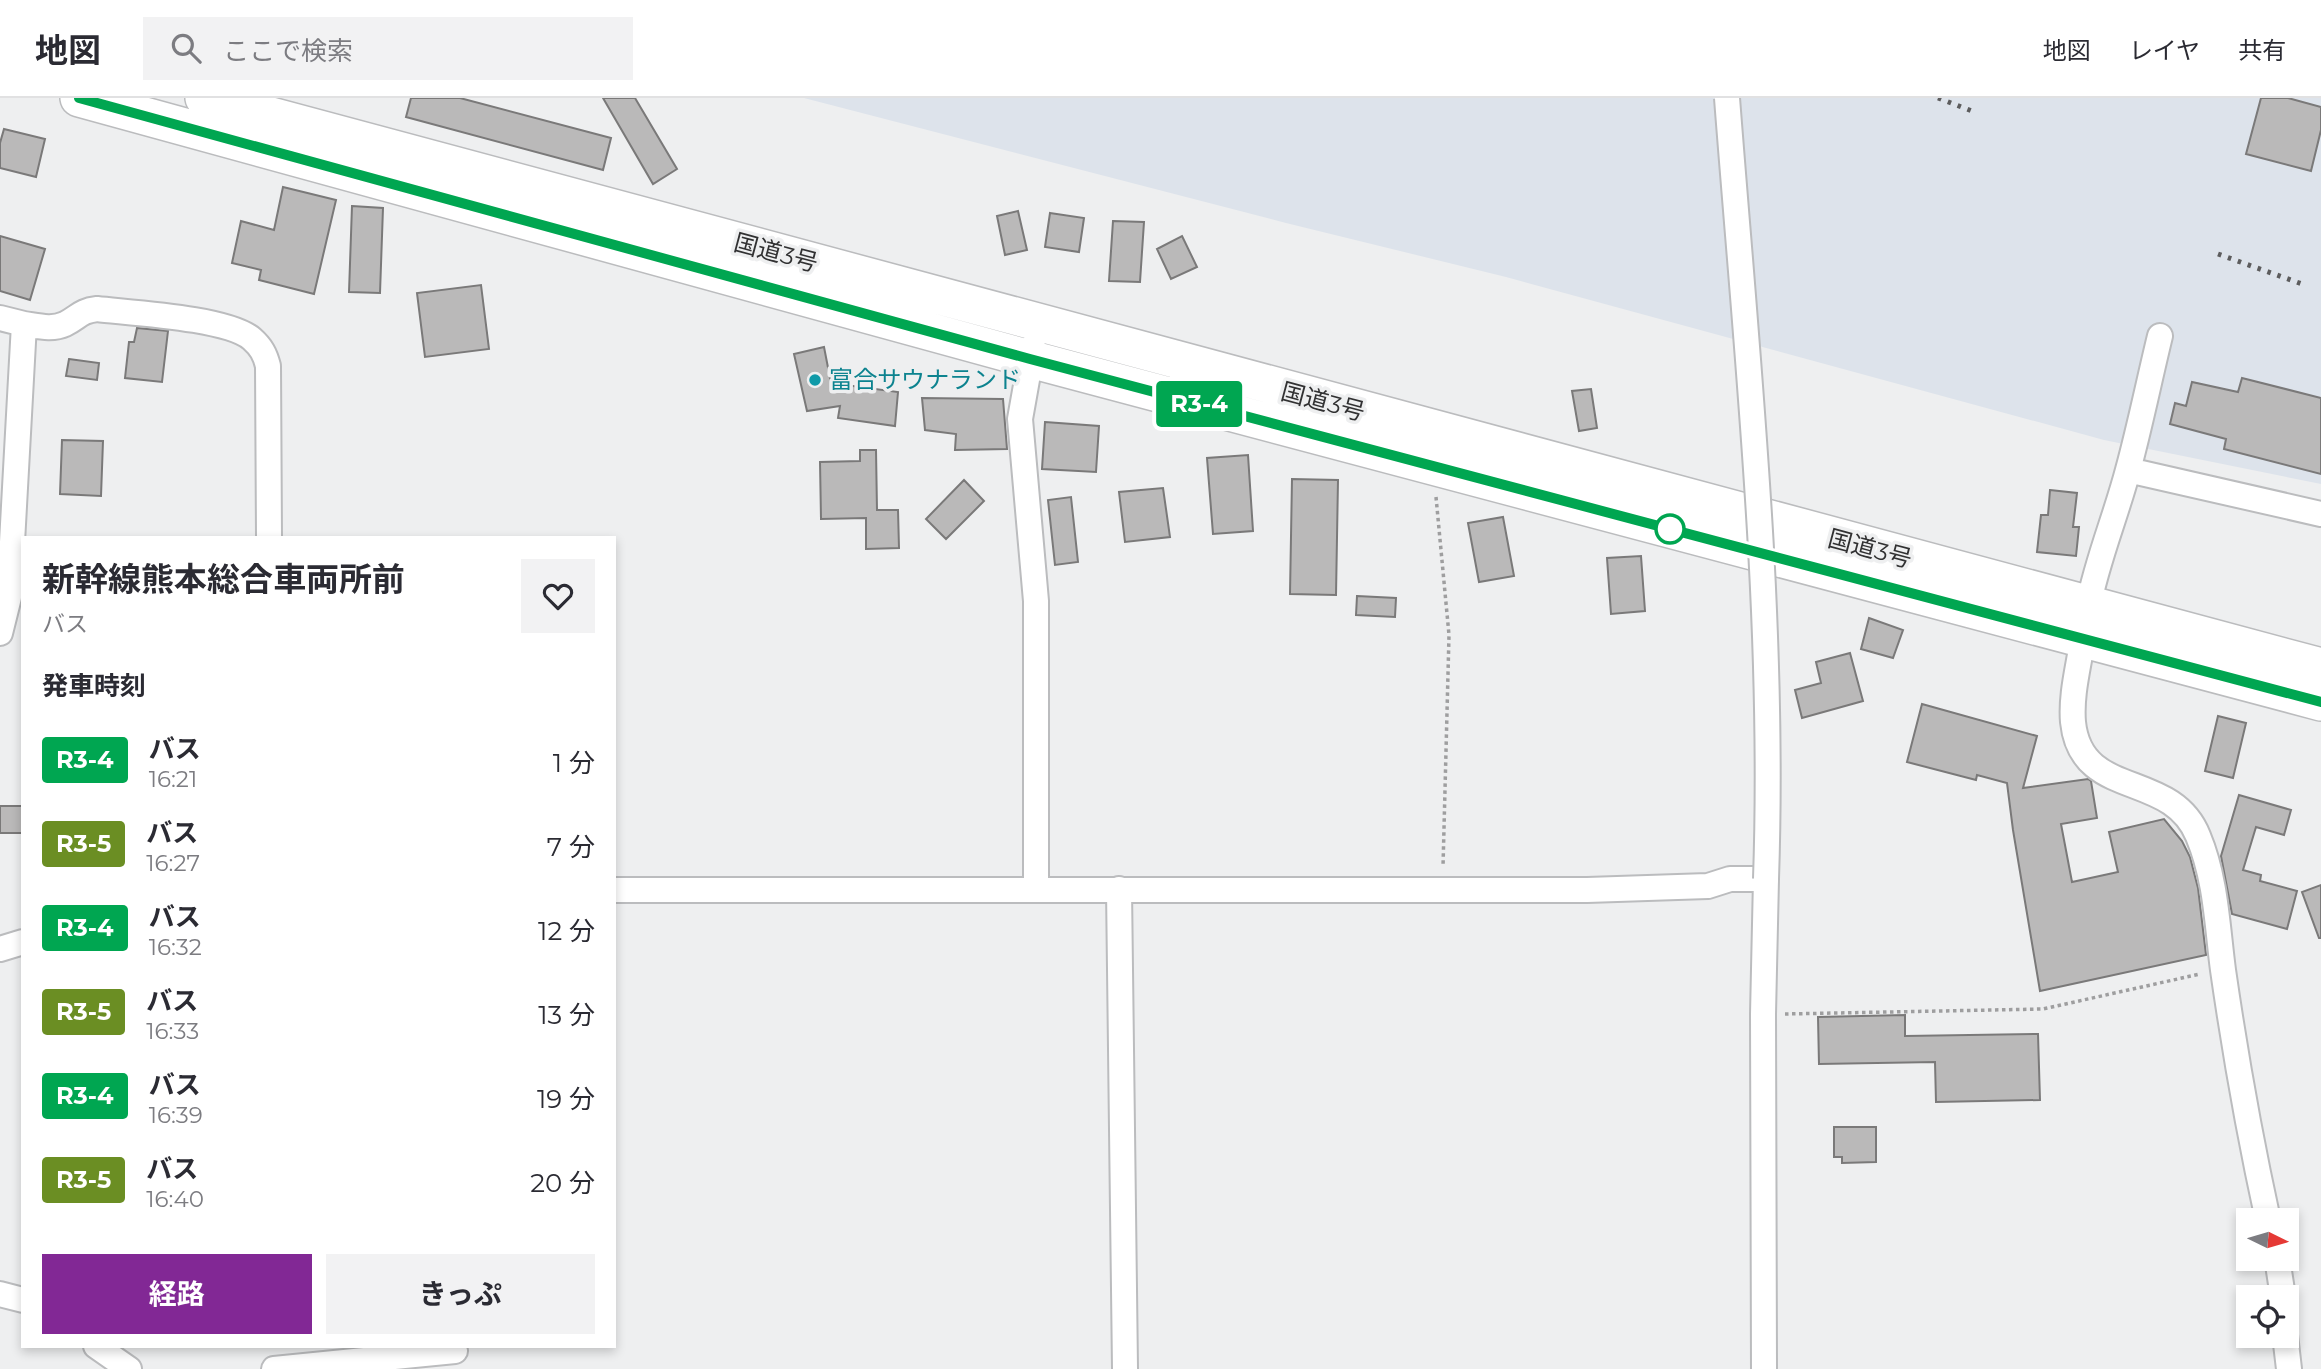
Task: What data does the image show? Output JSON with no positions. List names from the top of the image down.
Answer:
{
  "streets": {
    "highway": ["国道3号"]
  },
  "places": ["富合サウナランド"],
  "lines": ["bus line R3-4"],
  "north": "right",
  "page": {
    "header": "地図",
    "search": "ここで検索",
    "nav": ["地図", "レイヤ", "共有"],
    "on_map": "R3-4",
    "heading": [
      ["新幹線熊本総合車両所前", "バス"],
      "発車時刻"
    ],
    "list": [
      {
        "mark": "R3-4",
        "name": "バス",
        "note": "16:21",
        "value": "1 分"
      },
      {
        "mark": "R3-5",
        "name": "バス",
        "note": "16:27",
        "value": "7 分"
      },
      {
        "mark": "R3-4",
        "name": "バス",
        "note": "16:32",
        "value": "12 分"
      },
      {
        "mark": "R3-5",
        "name": "バス",
        "note": "16:33",
        "value": "13 分"
      },
      {
        "mark": "R3-4",
        "name": "バス",
        "note": "16:39",
        "value": "19 分"
      },
      {
        "mark": "R3-5",
        "name": "バス",
        "note": "16:40",
        "value": "20 分"
      }
    ],
    "buttons": ["経路", "きっぷ"]
  }
}
